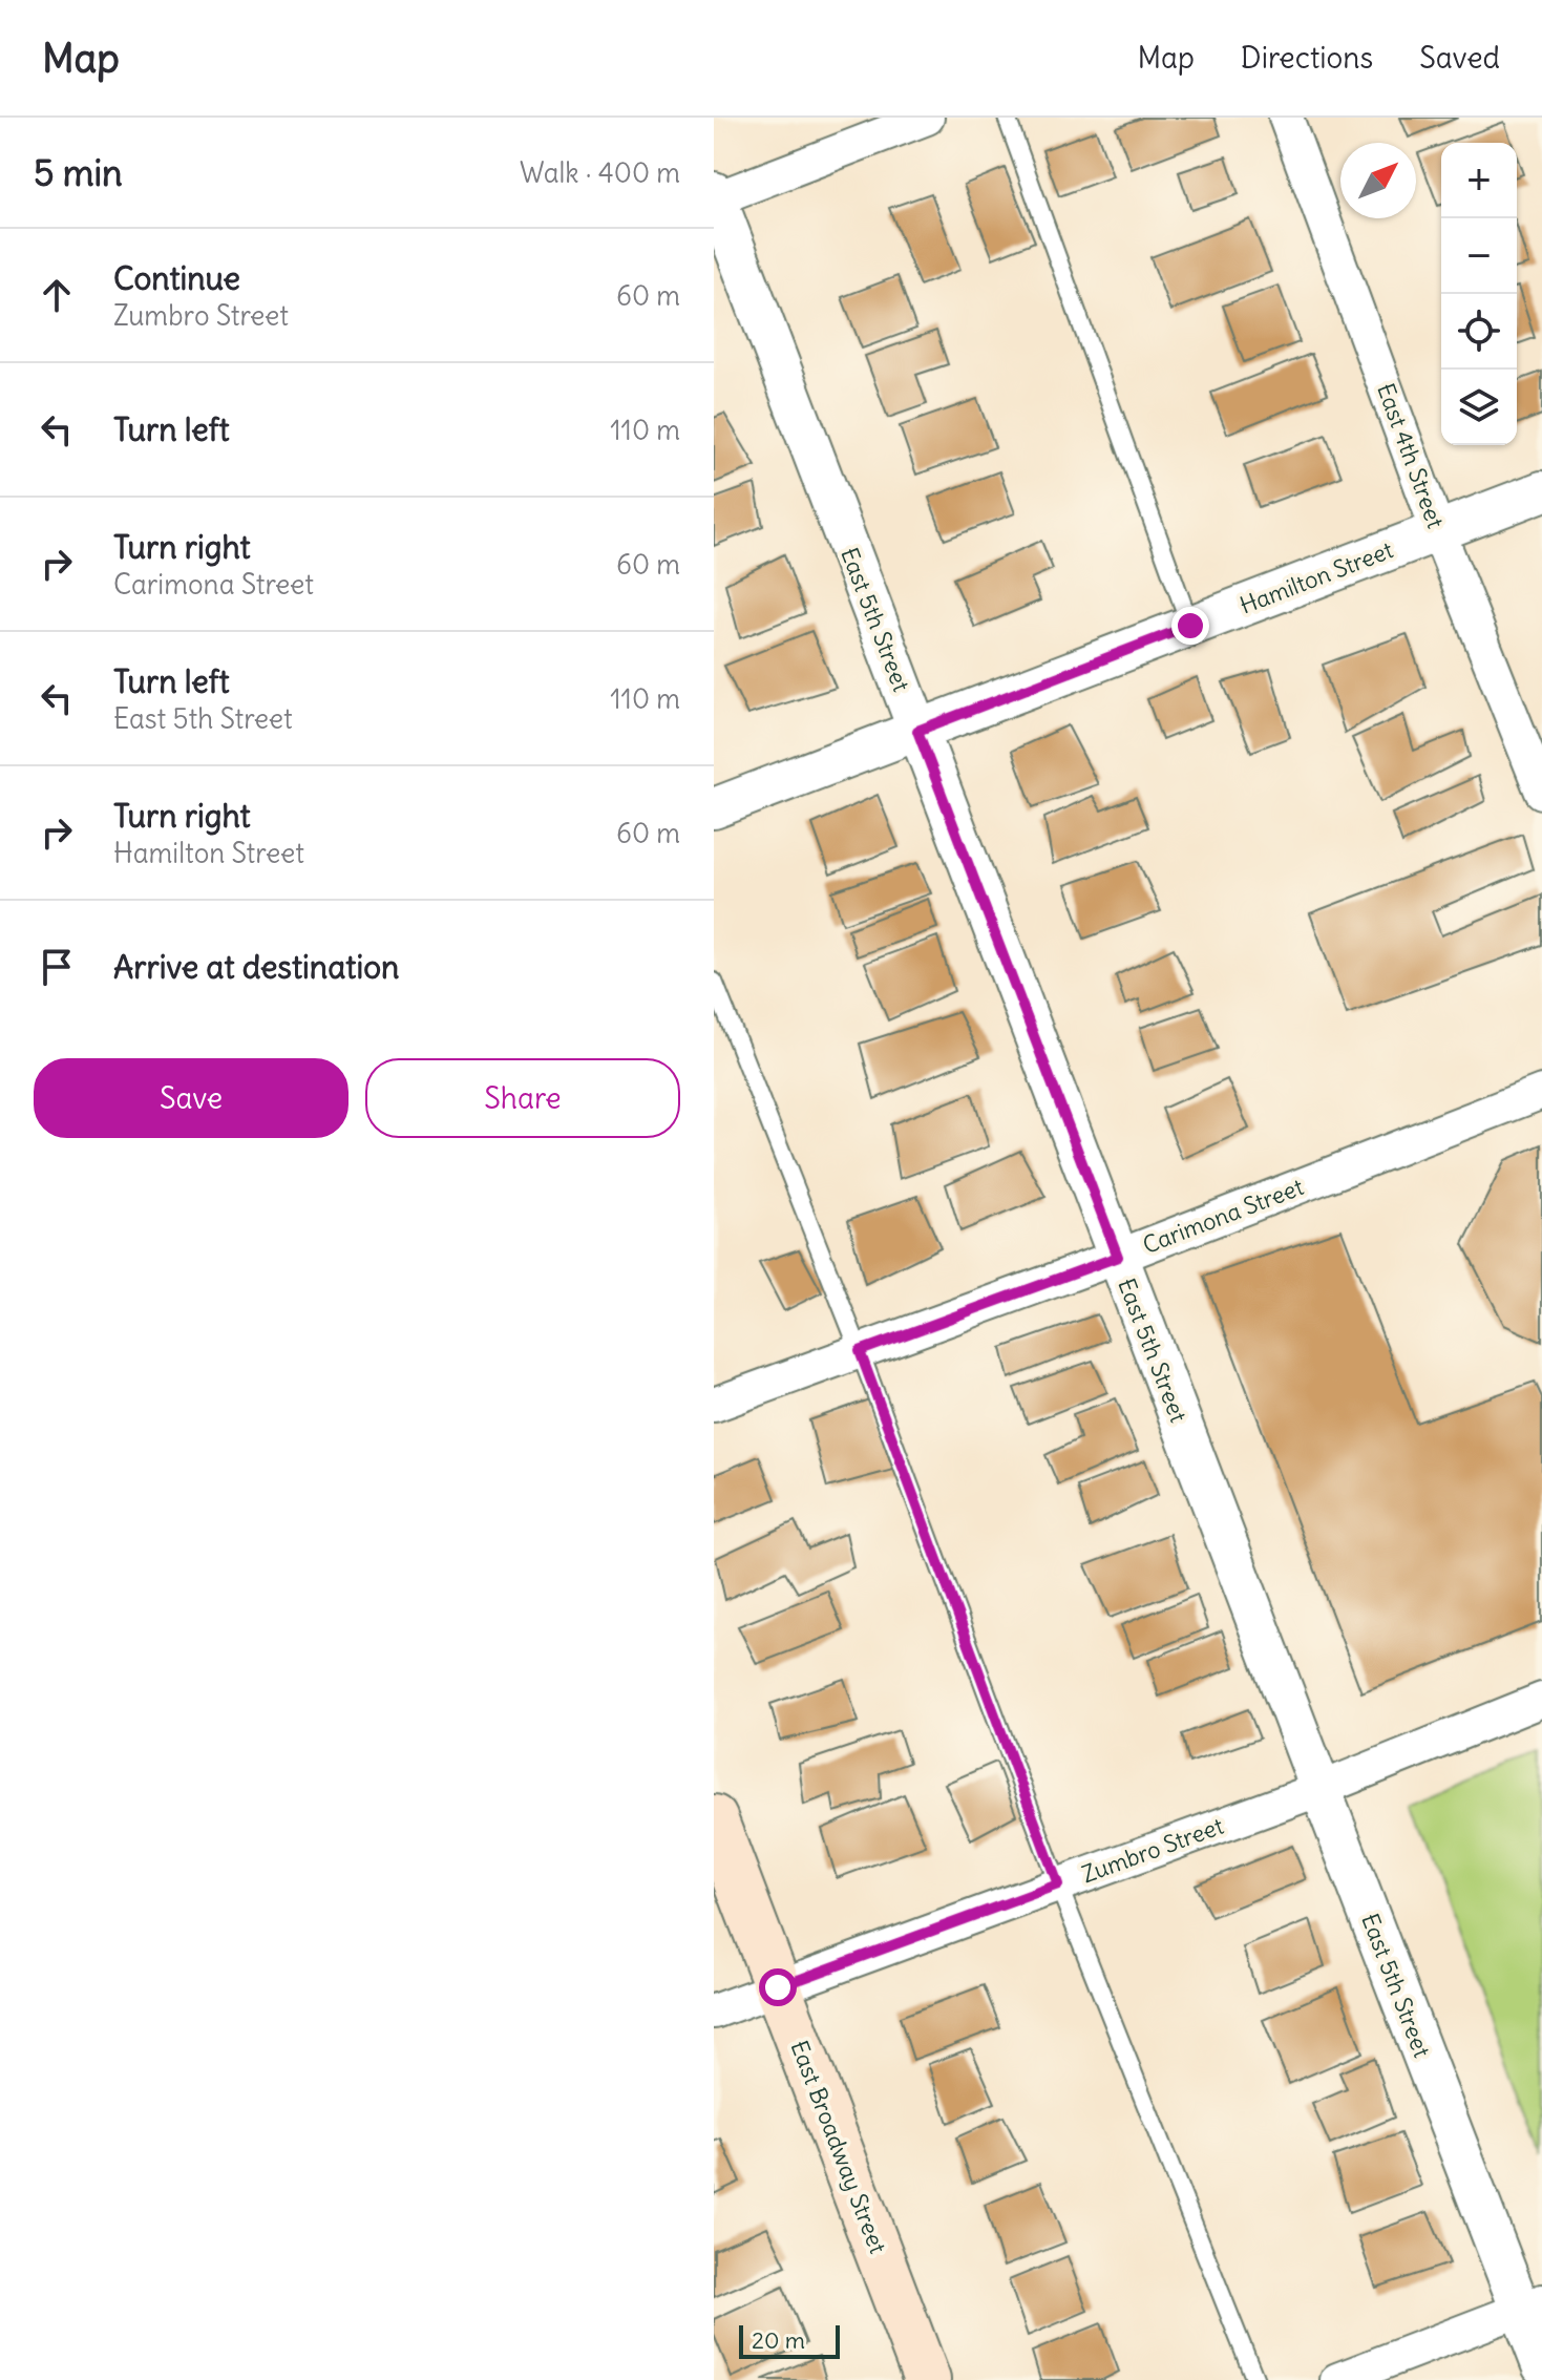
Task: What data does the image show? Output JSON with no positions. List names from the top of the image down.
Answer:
{
  "streets": {
    "main road": ["East Broadway Street"],
    "street": [
      "East 4th Street",
      "Hamilton Street",
      "East 5th Street",
      "Carimona Street",
      "Zumbro Street"
    ]
  },
  "crossings": [
    ["East 4th Street", "Hamilton Street"],
    ["Hamilton Street", "East 5th Street"],
    ["East 5th Street", "Carimona Street"],
    ["East 5th Street", "Zumbro Street"],
    ["Zumbro Street", "East Broadway Street"]
  ],
  "scale_bar": "20 m",
  "north": "top right",
  "page": {
    "header": "Map",
    "nav": ["Map", "Directions", "Saved"],
    "heading": ["5 min", "Walk · 400 m"],
    "map_buttons": ["+", "−"],
    "list": [
      ["Continue", "Zumbro Street", "60 m"],
      ["Turn left", "110 m"],
      ["Turn right", "Carimona Street", "60 m"],
      ["Turn left", "East 5th Street", "110 m"],
      ["Turn right", "Hamilton Street", "60 m"],
      "Arrive at destination"
    ],
    "buttons": ["Save", "Share"],
    "scale": "20 m"
  }
}
